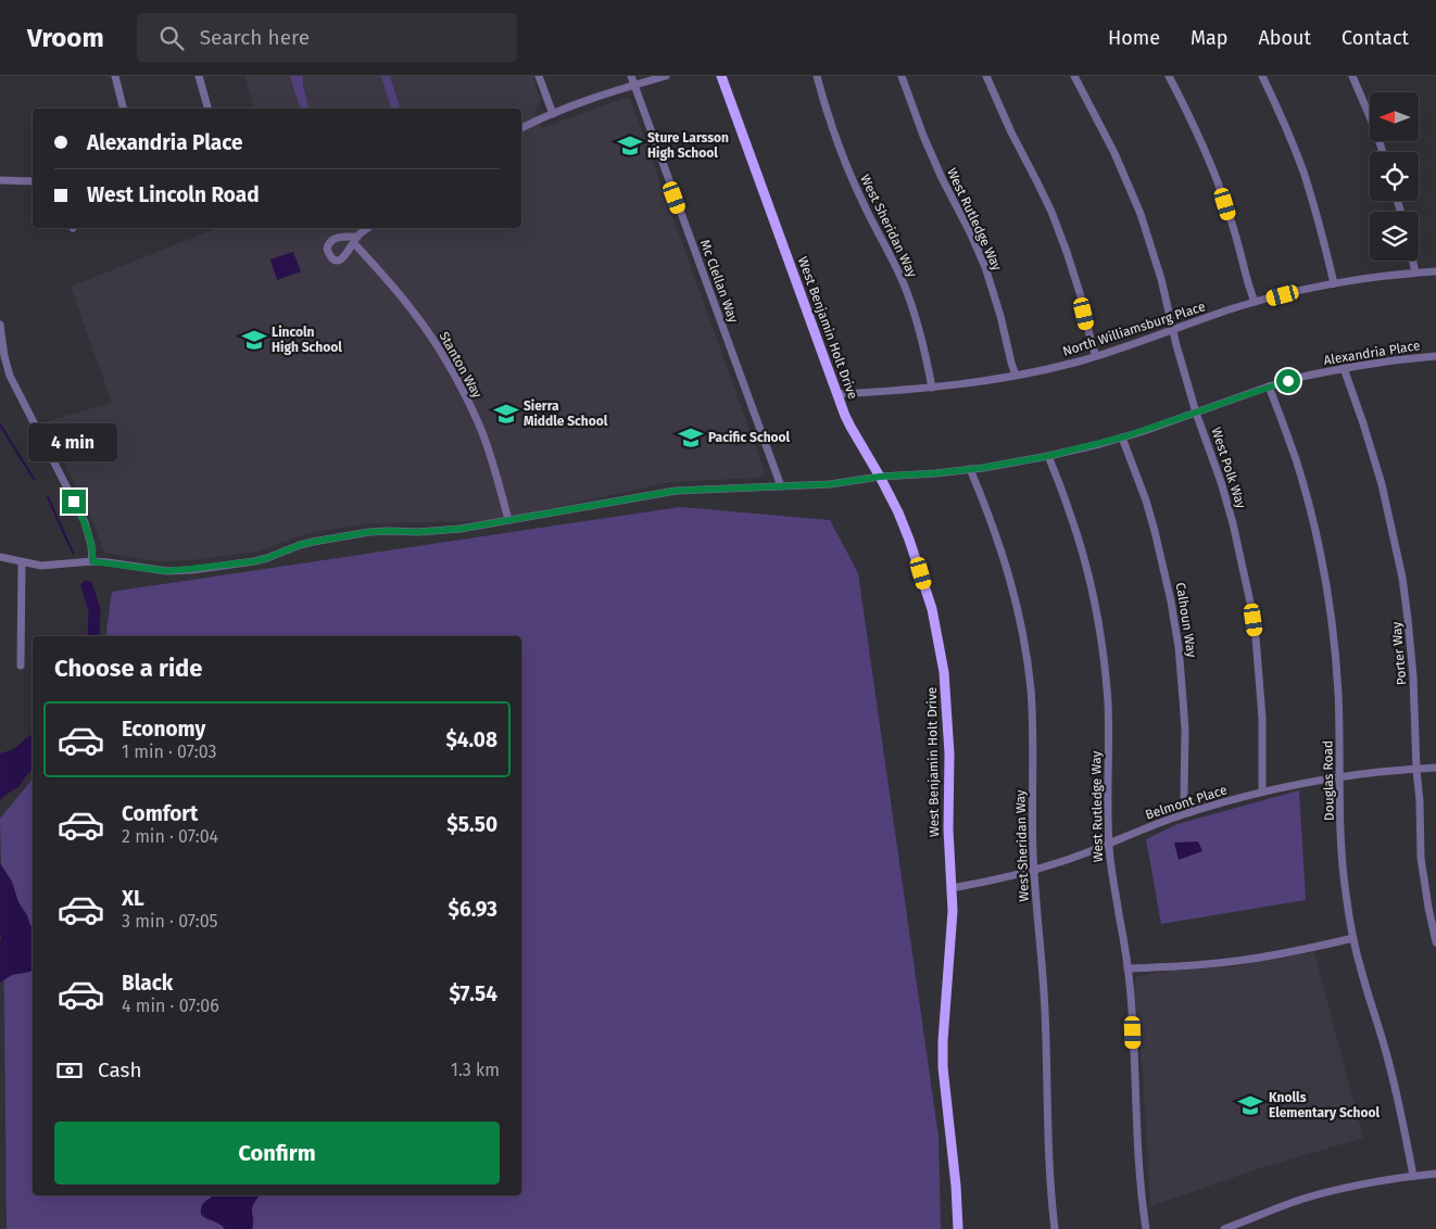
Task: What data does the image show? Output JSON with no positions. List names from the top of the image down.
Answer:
{
  "streets": {
    "main road": ["West Benjamin Holt Drive"],
    "street": [
      "West Rutledge Way",
      "West Sheridan Way",
      "Mc Clellan Way",
      "North Williamsburg Place",
      "Alexandria Place",
      "Stanton Way",
      "West Polk Way",
      "Calhoun Way",
      "Porter Way",
      "Douglas Road",
      "Belmont Place"
    ]
  },
  "crossings": [
    ["West Rutledge Way", "North Williamsburg Place"],
    ["West Rutledge Way", "Alexandria Place"],
    ["West Rutledge Way", "Belmont Place"],
    ["West Sheridan Way", "North Williamsburg Place"],
    ["West Sheridan Way", "Alexandria Place"],
    ["West Sheridan Way", "Belmont Place"],
    ["Mc Clellan Way", "Alexandria Place"],
    ["West Benjamin Holt Drive", "North Williamsburg Place"],
    ["West Benjamin Holt Drive", "Alexandria Place"],
    ["West Benjamin Holt Drive", "Belmont Place"],
    ["North Williamsburg Place", "West Polk Way"],
    ["Alexandria Place", "Stanton Way"],
    ["Alexandria Place", "West Polk Way"],
    ["Alexandria Place", "Calhoun Way"],
    ["Alexandria Place", "Porter Way"],
    ["Alexandria Place", "Douglas Road"],
    ["West Polk Way", "Belmont Place"],
    ["Calhoun Way", "Belmont Place"],
    ["Porter Way", "Belmont Place"],
    ["Douglas Road", "Belmont Place"]
  ],
  "places": {
    "school or university": [
      "Sture Larsson High School",
      "Lincoln High School",
      "Sierra Middle School",
      "Pacific School",
      "Knolls Elementary School"
    ]
  },
  "north": "left",
  "page": {
    "header": "Vroom",
    "search": "Search here",
    "nav": [
      "Home",
      "Map",
      "About",
      "Contact"
    ],
    "banner": ["Alexandria Place", "West Lincoln Road"],
    "bubble": "4 min",
    "heading": "Choose a ride",
    "list": [
      {
        "name": "Economy",
        "note": "1 min · 07:03",
        "value": "$4.08"
      },
      {
        "name": "Comfort",
        "note": "2 min · 07:04",
        "value": "$5.50"
      },
      {
        "name": "XL",
        "note": "3 min · 07:05",
        "value": "$6.93"
      },
      {
        "name": "Black",
        "note": "4 min · 07:06",
        "value": "$7.54"
      }
    ],
    "pay": ["Cash", "1.3 km"],
    "buttons": "Confirm"
  }
}
